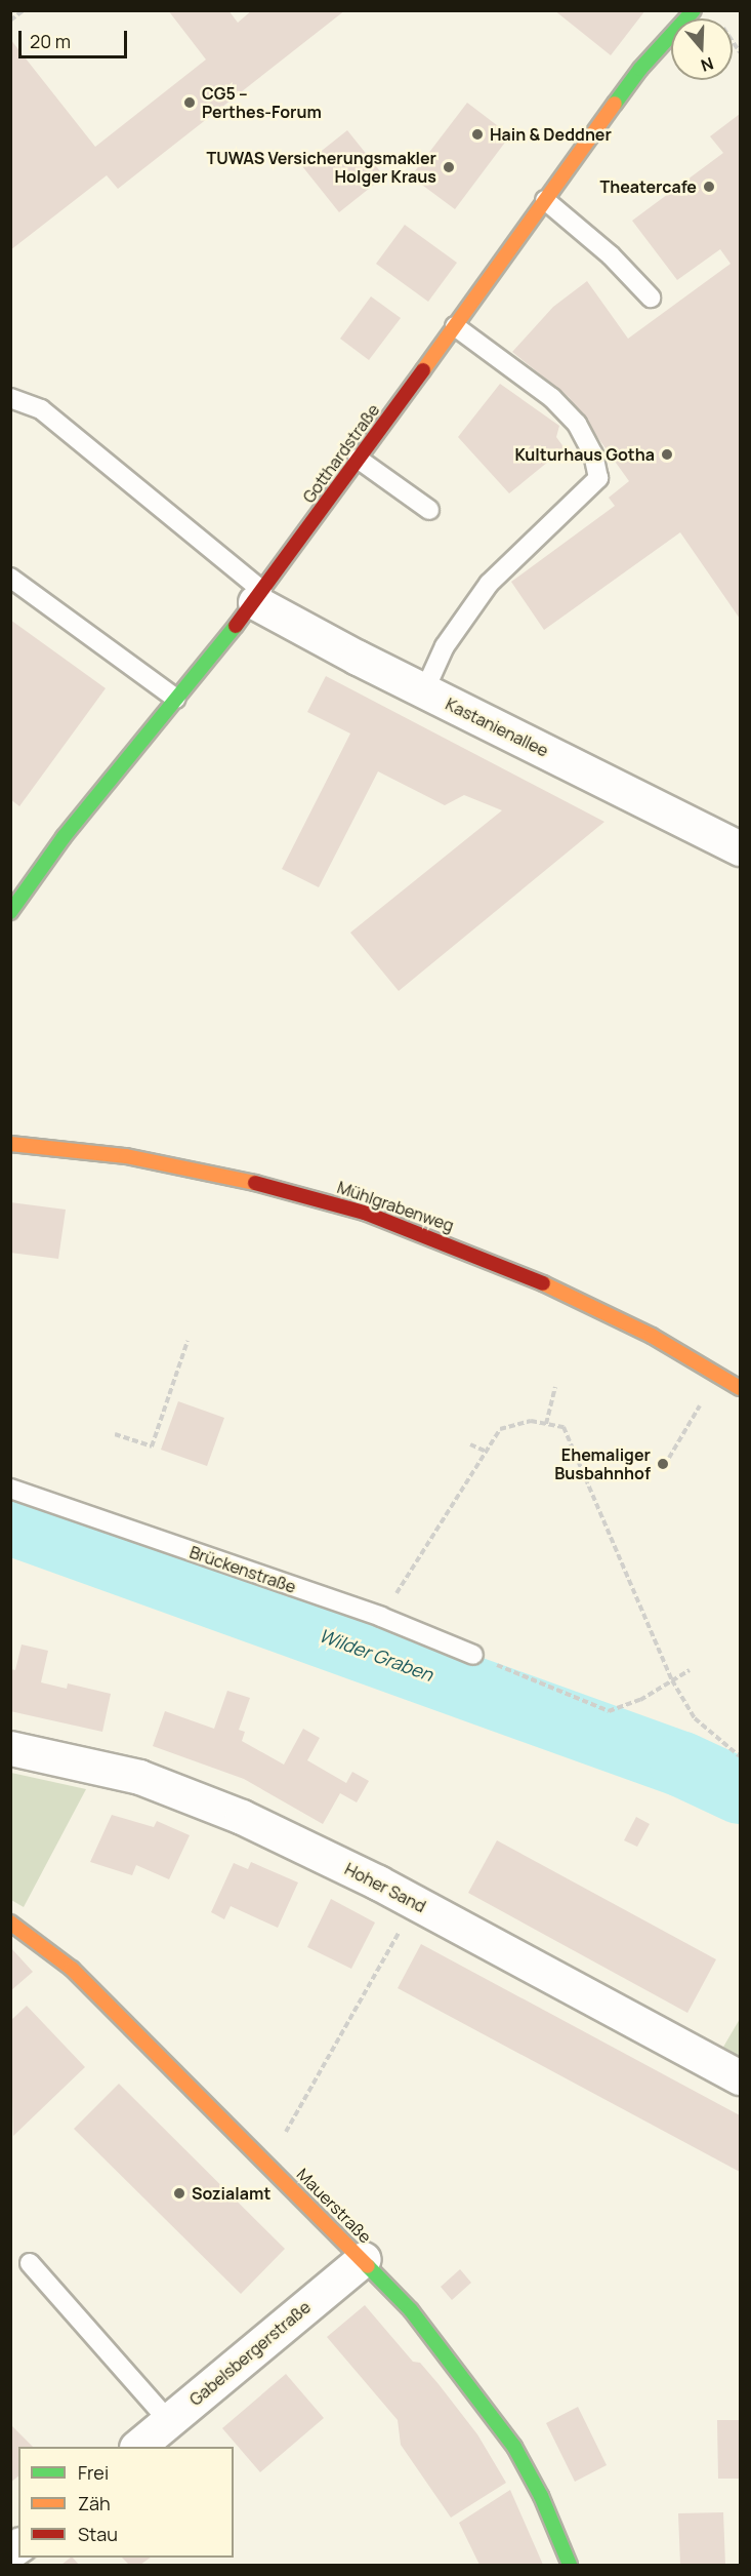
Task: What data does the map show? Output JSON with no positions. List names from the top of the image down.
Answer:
{
  "streets": {
    "street": [
      "Gotthardstraße",
      "Kastanienallee",
      "Mühlgrabenweg",
      "Hoher Sand",
      "Mauerstraße",
      "Gabelsbergerstraße"
    ],
    "lane": ["Brückenstraße"]
  },
  "crossings": [
    ["Gotthardstraße", "Kastanienallee"],
    ["Mauerstraße", "Gabelsbergerstraße"]
  ],
  "water": ["Wilder Graben"],
  "places": [
    "CG5 – Perthes-Forum",
    "Hain & Deddner",
    "TUWAS Versicherungsmakler Holger Kraus",
    "Theatercafe",
    "Kulturhaus Gotha",
    "Ehemaliger Busbahnhof",
    "Sozialamt"
  ],
  "legend": ["Frei", "Zäh", "Stau"],
  "scale_bar": "20 m",
  "north": "bottom"
}
